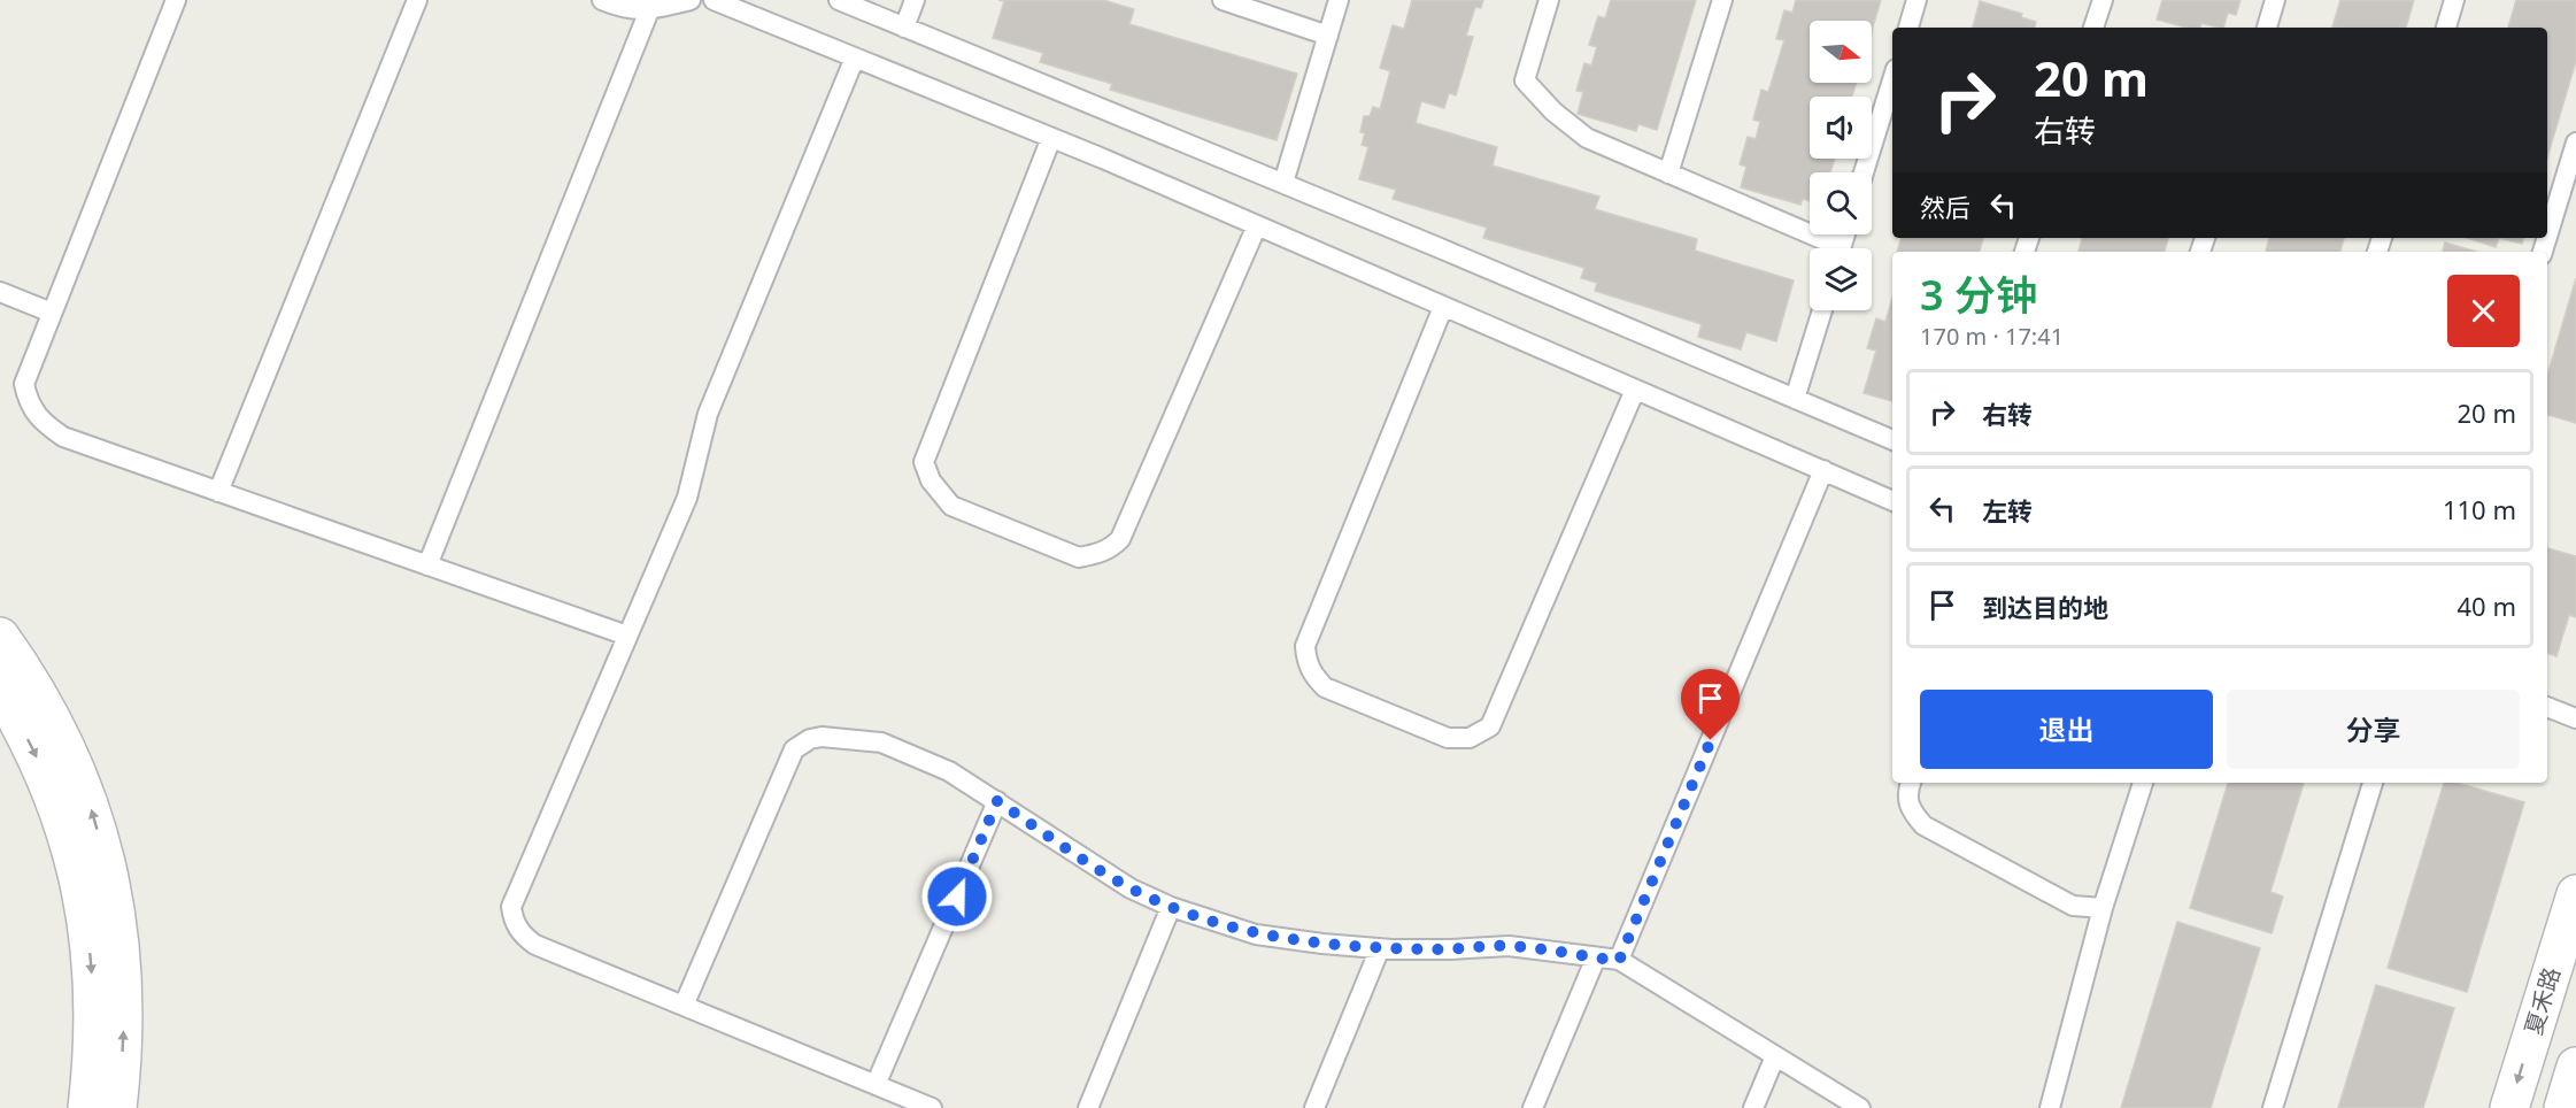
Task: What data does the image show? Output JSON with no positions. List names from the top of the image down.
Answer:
{
  "streets": {
    "main road": ["夏禾路"]
  },
  "one_way": ["夏禾路"],
  "north": "right",
  "page": {
    "turn": ["20 m", "右转"],
    "then": "然后",
    "heading": ["3 分钟", "170 m · 17:41"],
    "list": [
      {
        "name": "右转",
        "value": "20 m"
      },
      {
        "name": "左转",
        "value": "110 m"
      },
      {
        "name": "到达目的地",
        "value": "40 m"
      }
    ],
    "buttons": ["退出", "分享"]
  }
}
